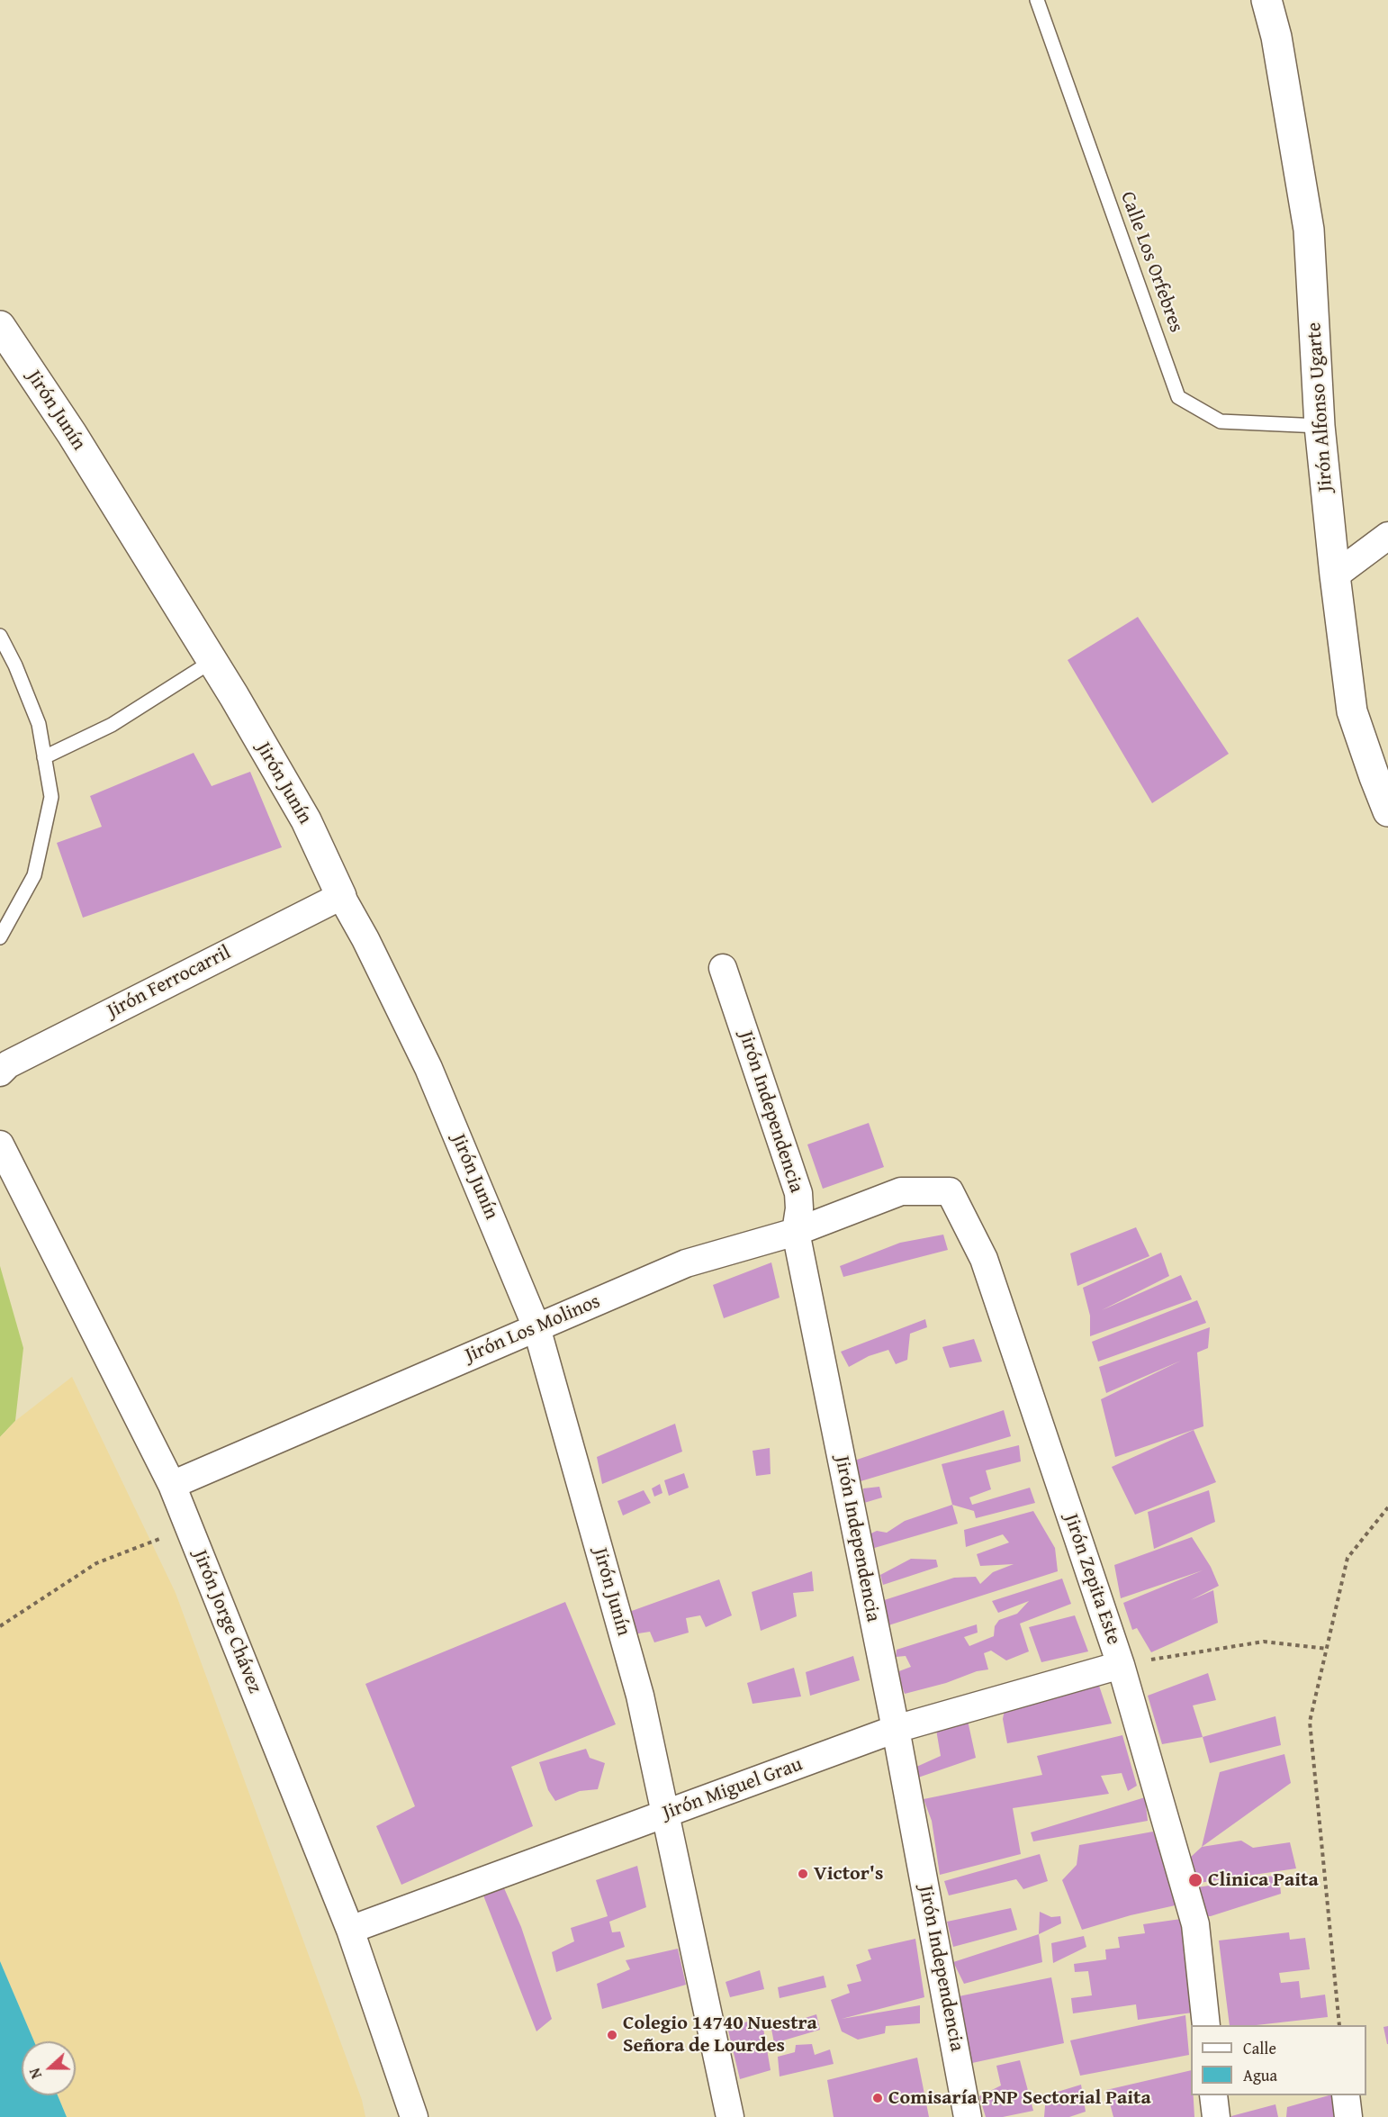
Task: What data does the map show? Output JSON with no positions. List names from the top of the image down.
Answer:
{
  "streets": {
    "main road": ["Jirón Alfonso Ugarte", "Jirón Junín"],
    "street": [
      "Jirón Ferrocarril",
      "Jirón Independencia",
      "Jirón Los Molinos",
      "Jirón Zepita Este",
      "Jirón Jorge Chávez",
      "Jirón Miguel Grau"
    ],
    "lane": ["Calle Los Orfebres"]
  },
  "crossings": [
    ["Calle Los Orfebres", "Jirón Alfonso Ugarte"],
    ["Jirón Junín", "Jirón Ferrocarril"],
    ["Jirón Junín", "Jirón Los Molinos"],
    ["Jirón Junín", "Jirón Miguel Grau"],
    ["Jirón Independencia", "Jirón Los Molinos"],
    ["Jirón Independencia", "Jirón Miguel Grau"],
    ["Jirón Los Molinos", "Jirón Zepita Este"],
    ["Jirón Los Molinos", "Jirón Jorge Chávez"],
    ["Jirón Zepita Este", "Jirón Miguel Grau"],
    ["Jirón Jorge Chávez", "Jirón Miguel Grau"]
  ],
  "places": [
    "Victor's",
    "Clinica Paita",
    "Colegio 14740 Nuestra Señora de Lourdes",
    "Comisaría PNP Sectorial Paita"
  ],
  "legend": ["Calle", "Agua"],
  "north": "left"
}
